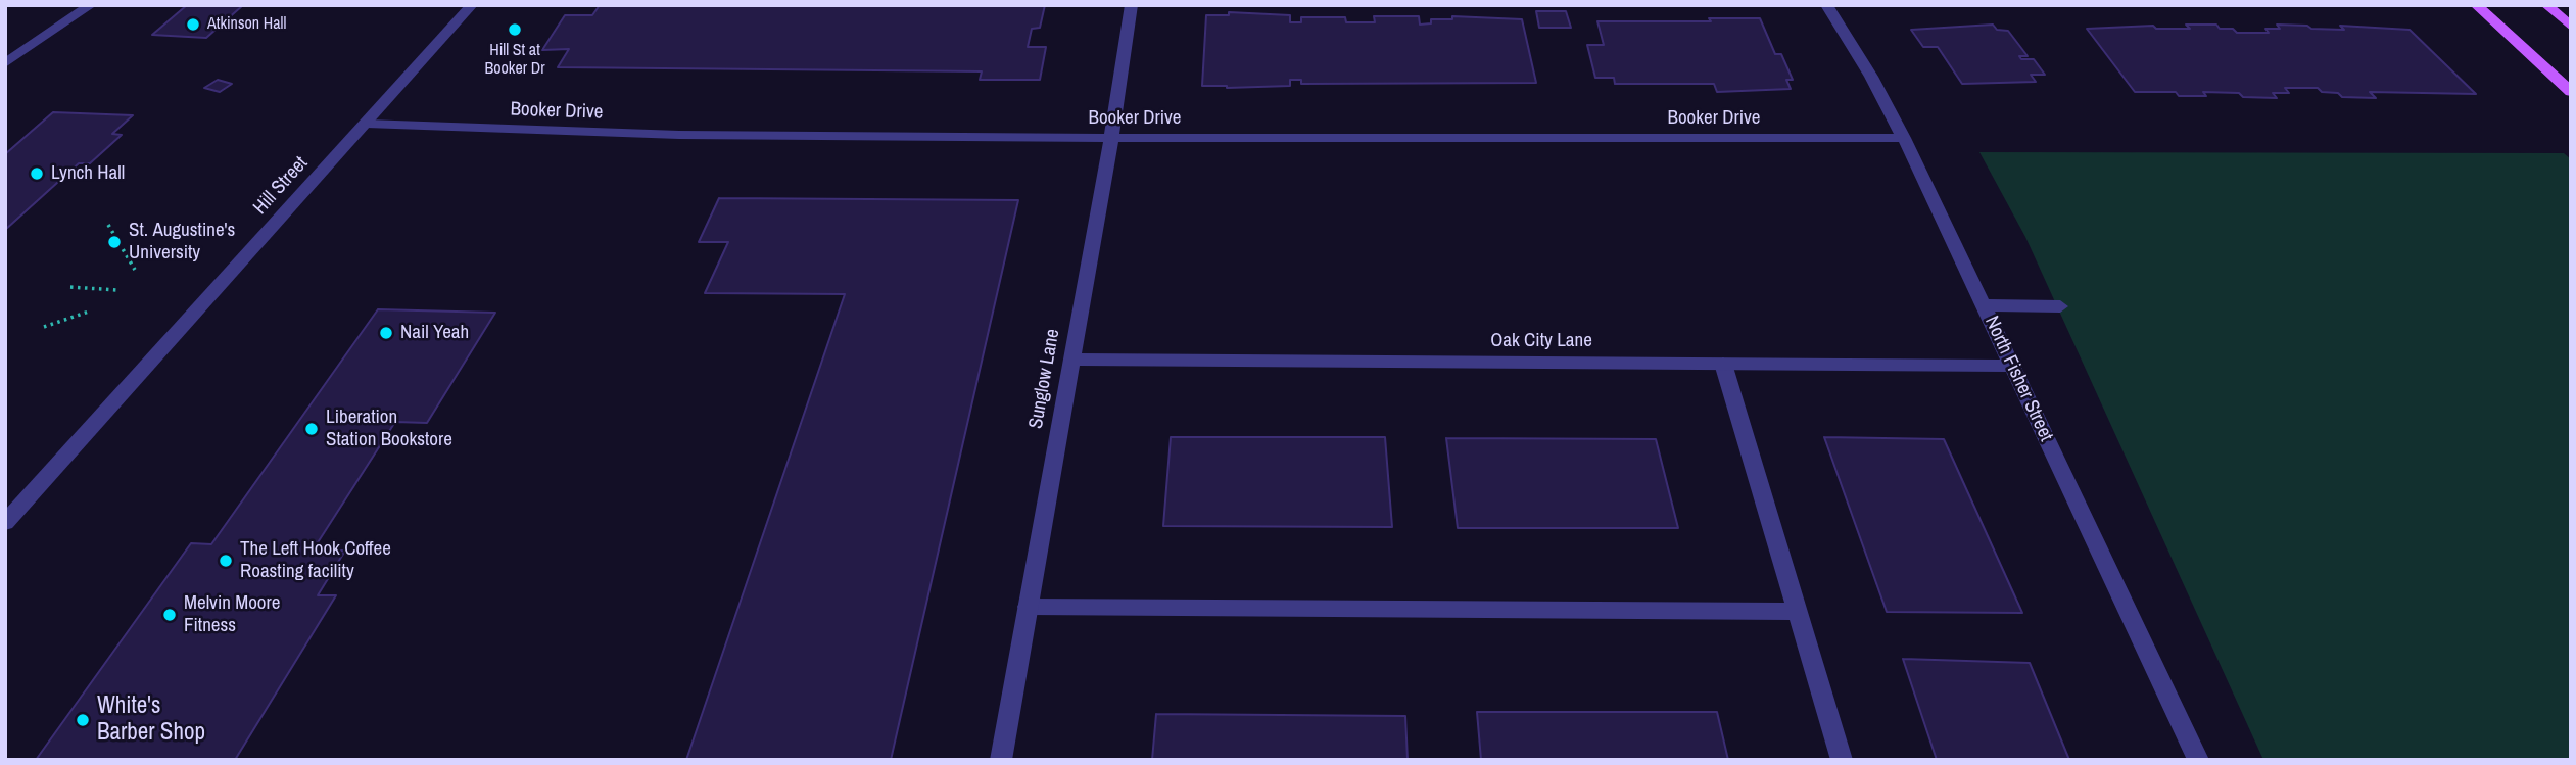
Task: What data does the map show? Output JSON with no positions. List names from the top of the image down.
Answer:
{
  "streets": {
    "street": [
      "Booker Drive",
      "Hill Street",
      "Oak City Lane",
      "Sunglow Lane",
      "North Fisher Street"
    ]
  },
  "crossings": [
    ["Booker Drive", "Hill Street"],
    ["Booker Drive", "Sunglow Lane"],
    ["Booker Drive", "North Fisher Street"],
    ["Oak City Lane", "Sunglow Lane"],
    ["Oak City Lane", "North Fisher Street"]
  ],
  "places": [
    "Atkinson Hall",
    "Hill St at Booker Dr",
    "Lynch Hall",
    "St. Augustine's University",
    "Nail Yeah",
    "Liberation Station Bookstore",
    "The Left Hook Coffee Roasting facility",
    "Melvin Moore Fitness",
    "White's Barber Shop"
  ]
}
